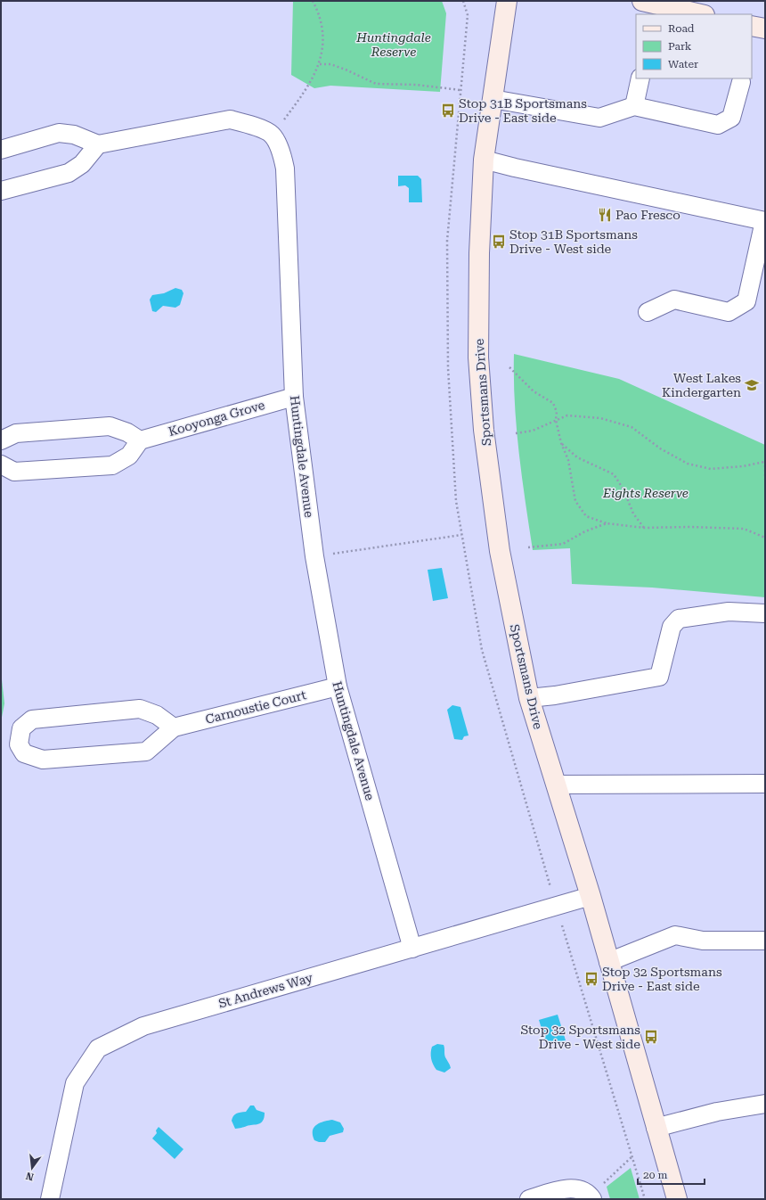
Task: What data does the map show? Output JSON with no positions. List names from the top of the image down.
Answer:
{
  "streets": {
    "street": [
      "Sportsmans Drive",
      "Kooyonga Grove",
      "Huntingdale Avenue",
      "Carnoustie Court",
      "St Andrews Way"
    ]
  },
  "crossings": [
    ["Sportsmans Drive", "St Andrews Way"],
    ["Kooyonga Grove", "Huntingdale Avenue"],
    ["Huntingdale Avenue", "Carnoustie Court"],
    ["Huntingdale Avenue", "St Andrews Way"]
  ],
  "parks": ["Huntingdale Reserve", "Eights Reserve"],
  "places": {
    "bus stop": [
      "Stop 31B Sportsmans Drive - East side",
      "Stop 31B Sportsmans Drive - West side",
      "Stop 32 Sportsmans Drive - East side",
      "Stop 32 Sportsmans Drive - West side"
    ],
    "restaurant": ["Pao Fresco"],
    "school or university": ["West Lakes Kindergarten"]
  },
  "legend": ["Road", "Park", "Water"],
  "scale_bar": "20 m",
  "north": "bottom"
}
